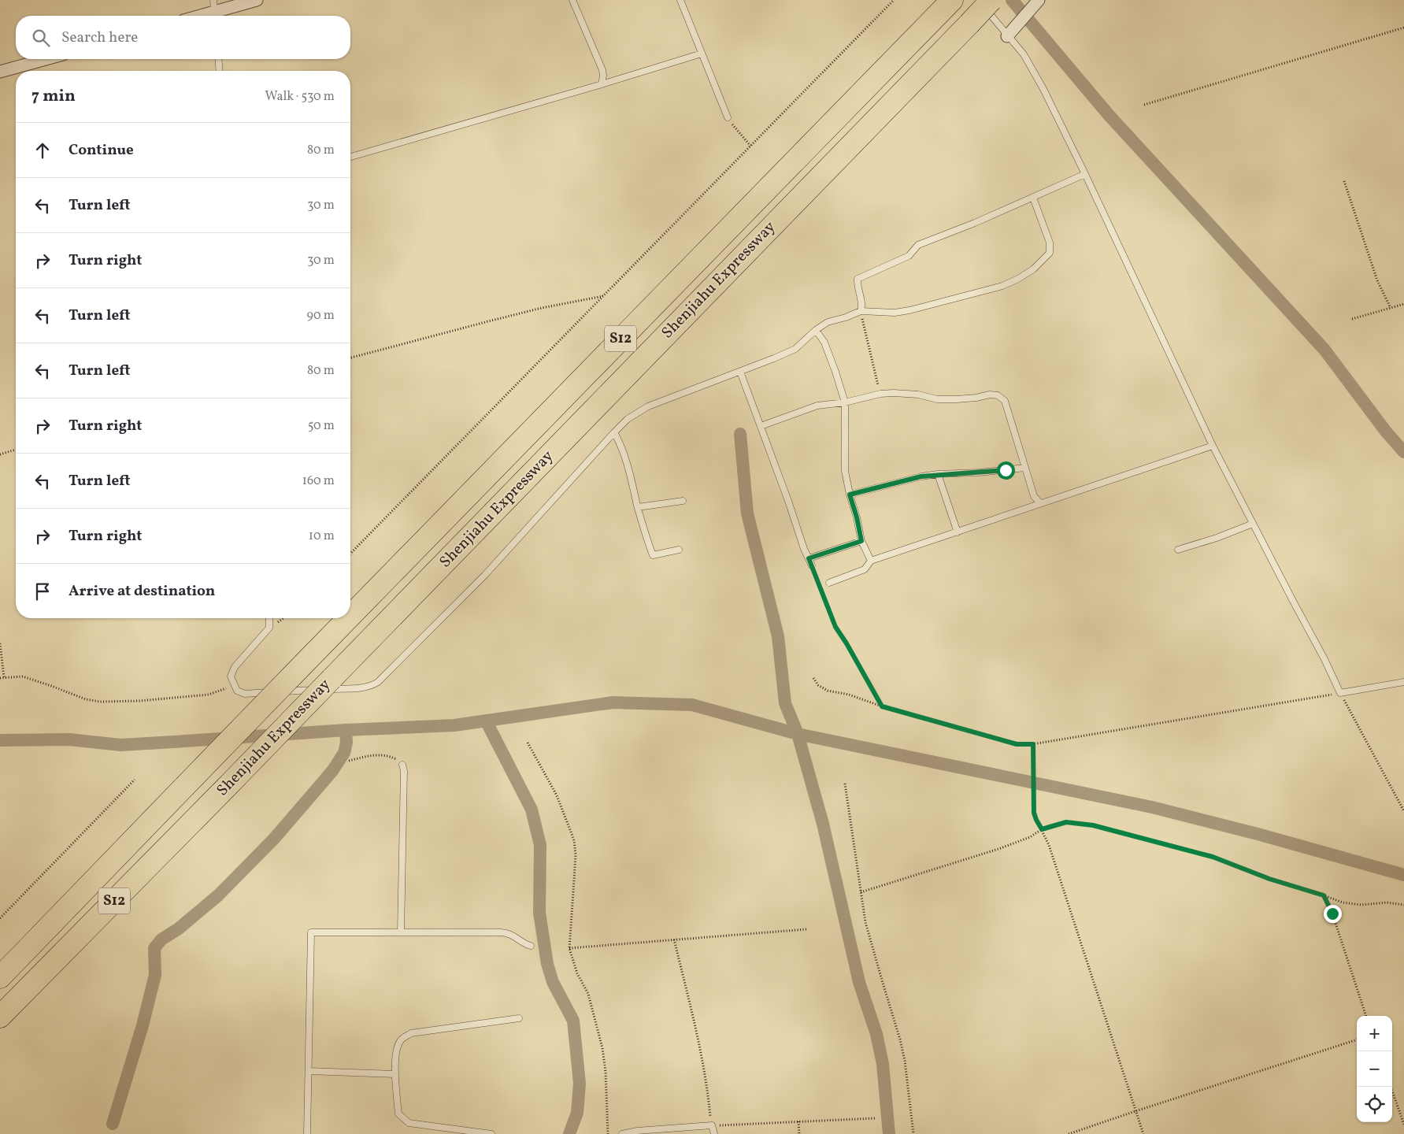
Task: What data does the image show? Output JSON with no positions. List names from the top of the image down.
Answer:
{
  "streets": {
    "highway": ["Shenjiahu Expressway", "S12"]
  },
  "page": {
    "search": "Search here",
    "heading": ["7 min", "Walk · 530 m"],
    "list": [
      ["Continue", "80 m"],
      ["Turn left", "30 m"],
      ["Turn right", "30 m"],
      ["Turn left", "90 m"],
      ["Turn left", "80 m"],
      ["Turn right", "50 m"],
      ["Turn left", "160 m"],
      ["Turn right", "10 m"],
      "Arrive at destination"
    ],
    "map_buttons": ["+", "−"]
  }
}
